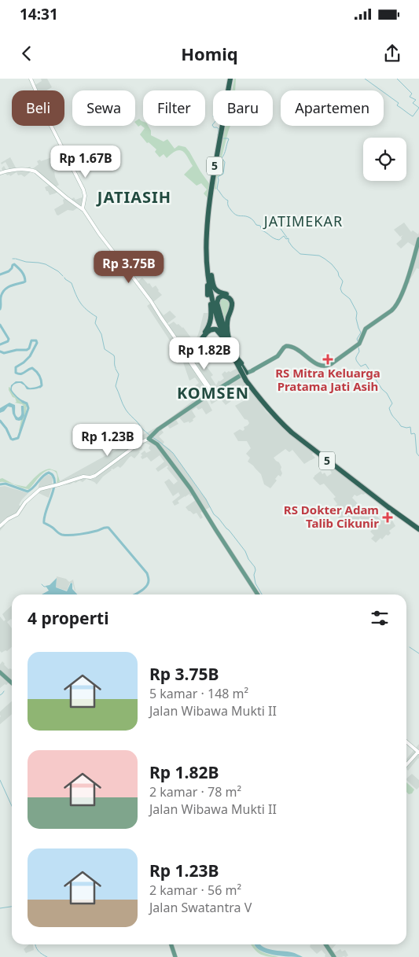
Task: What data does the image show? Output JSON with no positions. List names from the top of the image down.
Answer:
{
  "streets": {
    "highway": ["5"]
  },
  "districts": ["JATIASIH", "JATIMEKAR", "KOMSEN"],
  "places": {
    "health": ["RS Mitra Keluarga Pratama Jati Asih", "RS Dokter Adam Talib Cikunir"]
  },
  "page": {
    "status": "14:31",
    "header": "Homiq",
    "chip": [
      "Beli",
      "Sewa",
      "Filter",
      "Baru",
      "Apartemen"
    ],
    "price": [
      "Rp 1.67B",
      "Rp 3.75B",
      "Rp 1.82B",
      "Rp 1.23B"
    ],
    "heading": "4 properti",
    "list": [
      {
        "name": "Rp 3.75B",
        "note": "5 kamar · 148 m² · Jalan Wibawa Mukti II"
      },
      {
        "name": "Rp 1.82B",
        "note": "2 kamar · 78 m² · Jalan Wibawa Mukti II"
      },
      {
        "name": "Rp 1.23B",
        "note": "2 kamar · 56 m² · Jalan Swatantra V"
      }
    ]
  }
}
